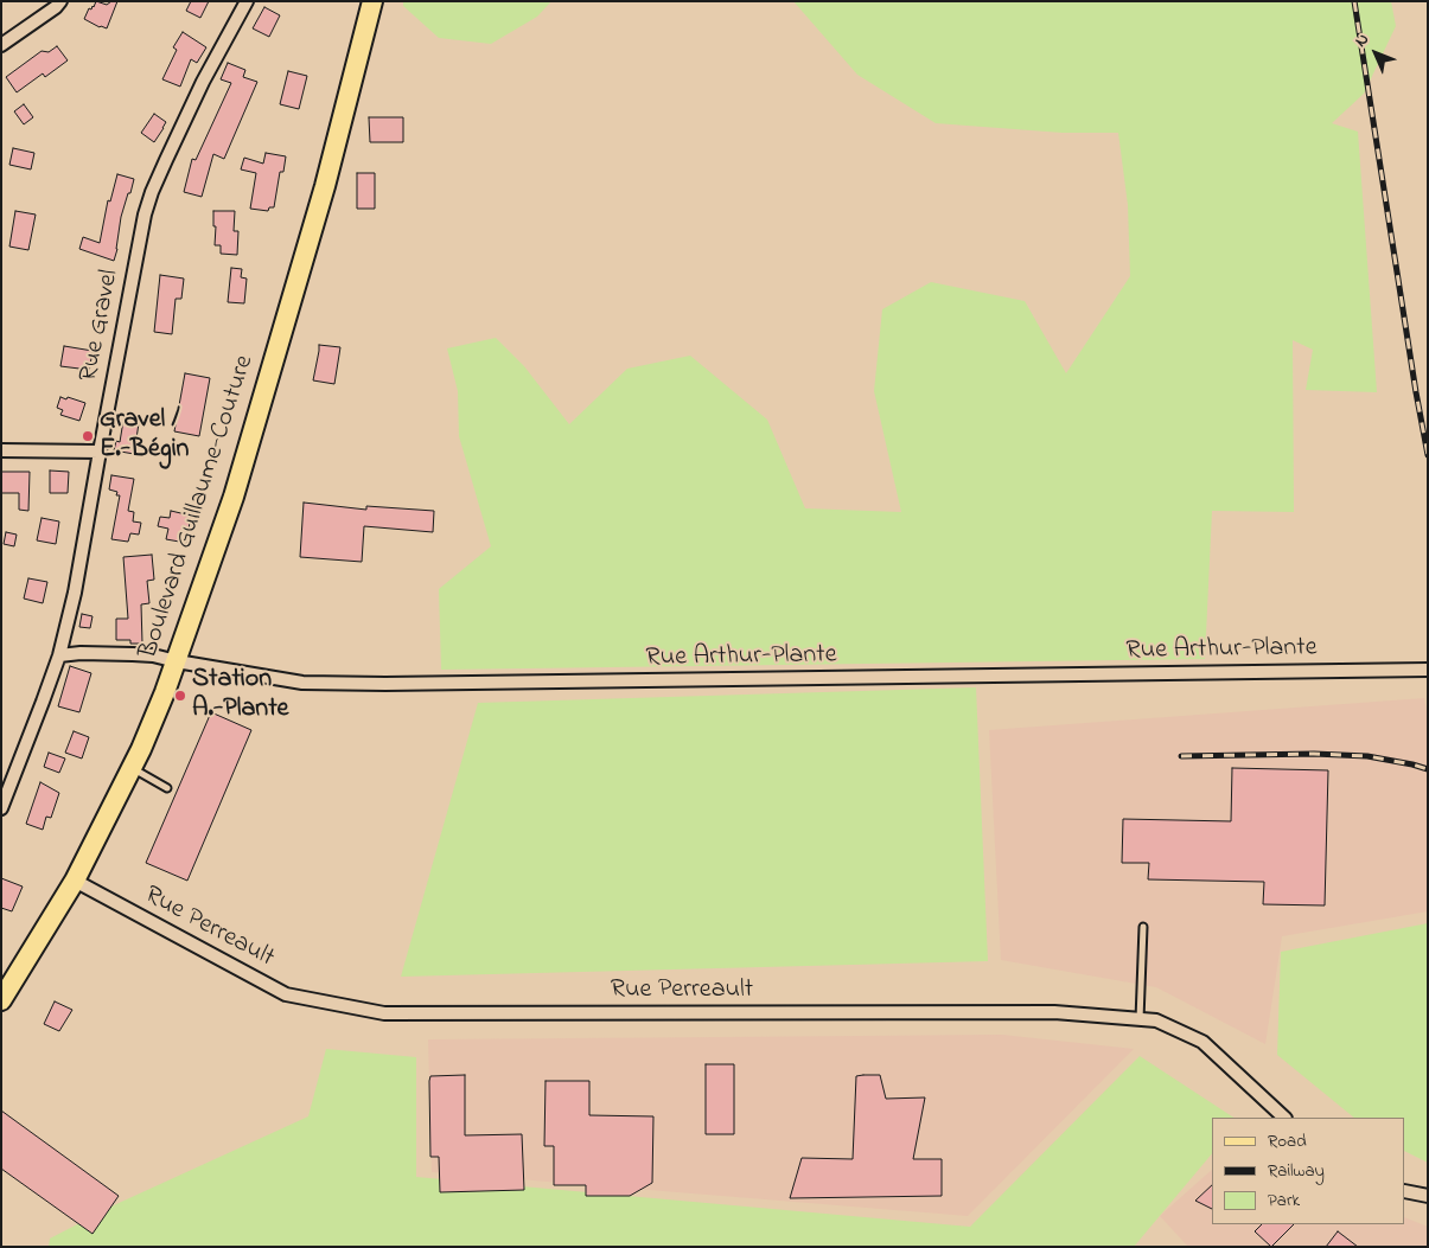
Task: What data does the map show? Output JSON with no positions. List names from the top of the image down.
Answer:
{
  "streets": {
    "main road": ["Boulevard Guillaume-Couture"],
    "street": ["Rue Gravel", "Rue Arthur-Plante", "Rue Perreault"]
  },
  "crossings": [
    ["Rue Gravel", "Rue Arthur-Plante"],
    ["Boulevard Guillaume-Couture", "Rue Arthur-Plante"],
    ["Boulevard Guillaume-Couture", "Rue Perreault"]
  ],
  "places": ["Gravel / E.-Bégin", "Station A.-Plante"],
  "legend": ["Road", "Railway", "Park"],
  "north": "top left"
}
